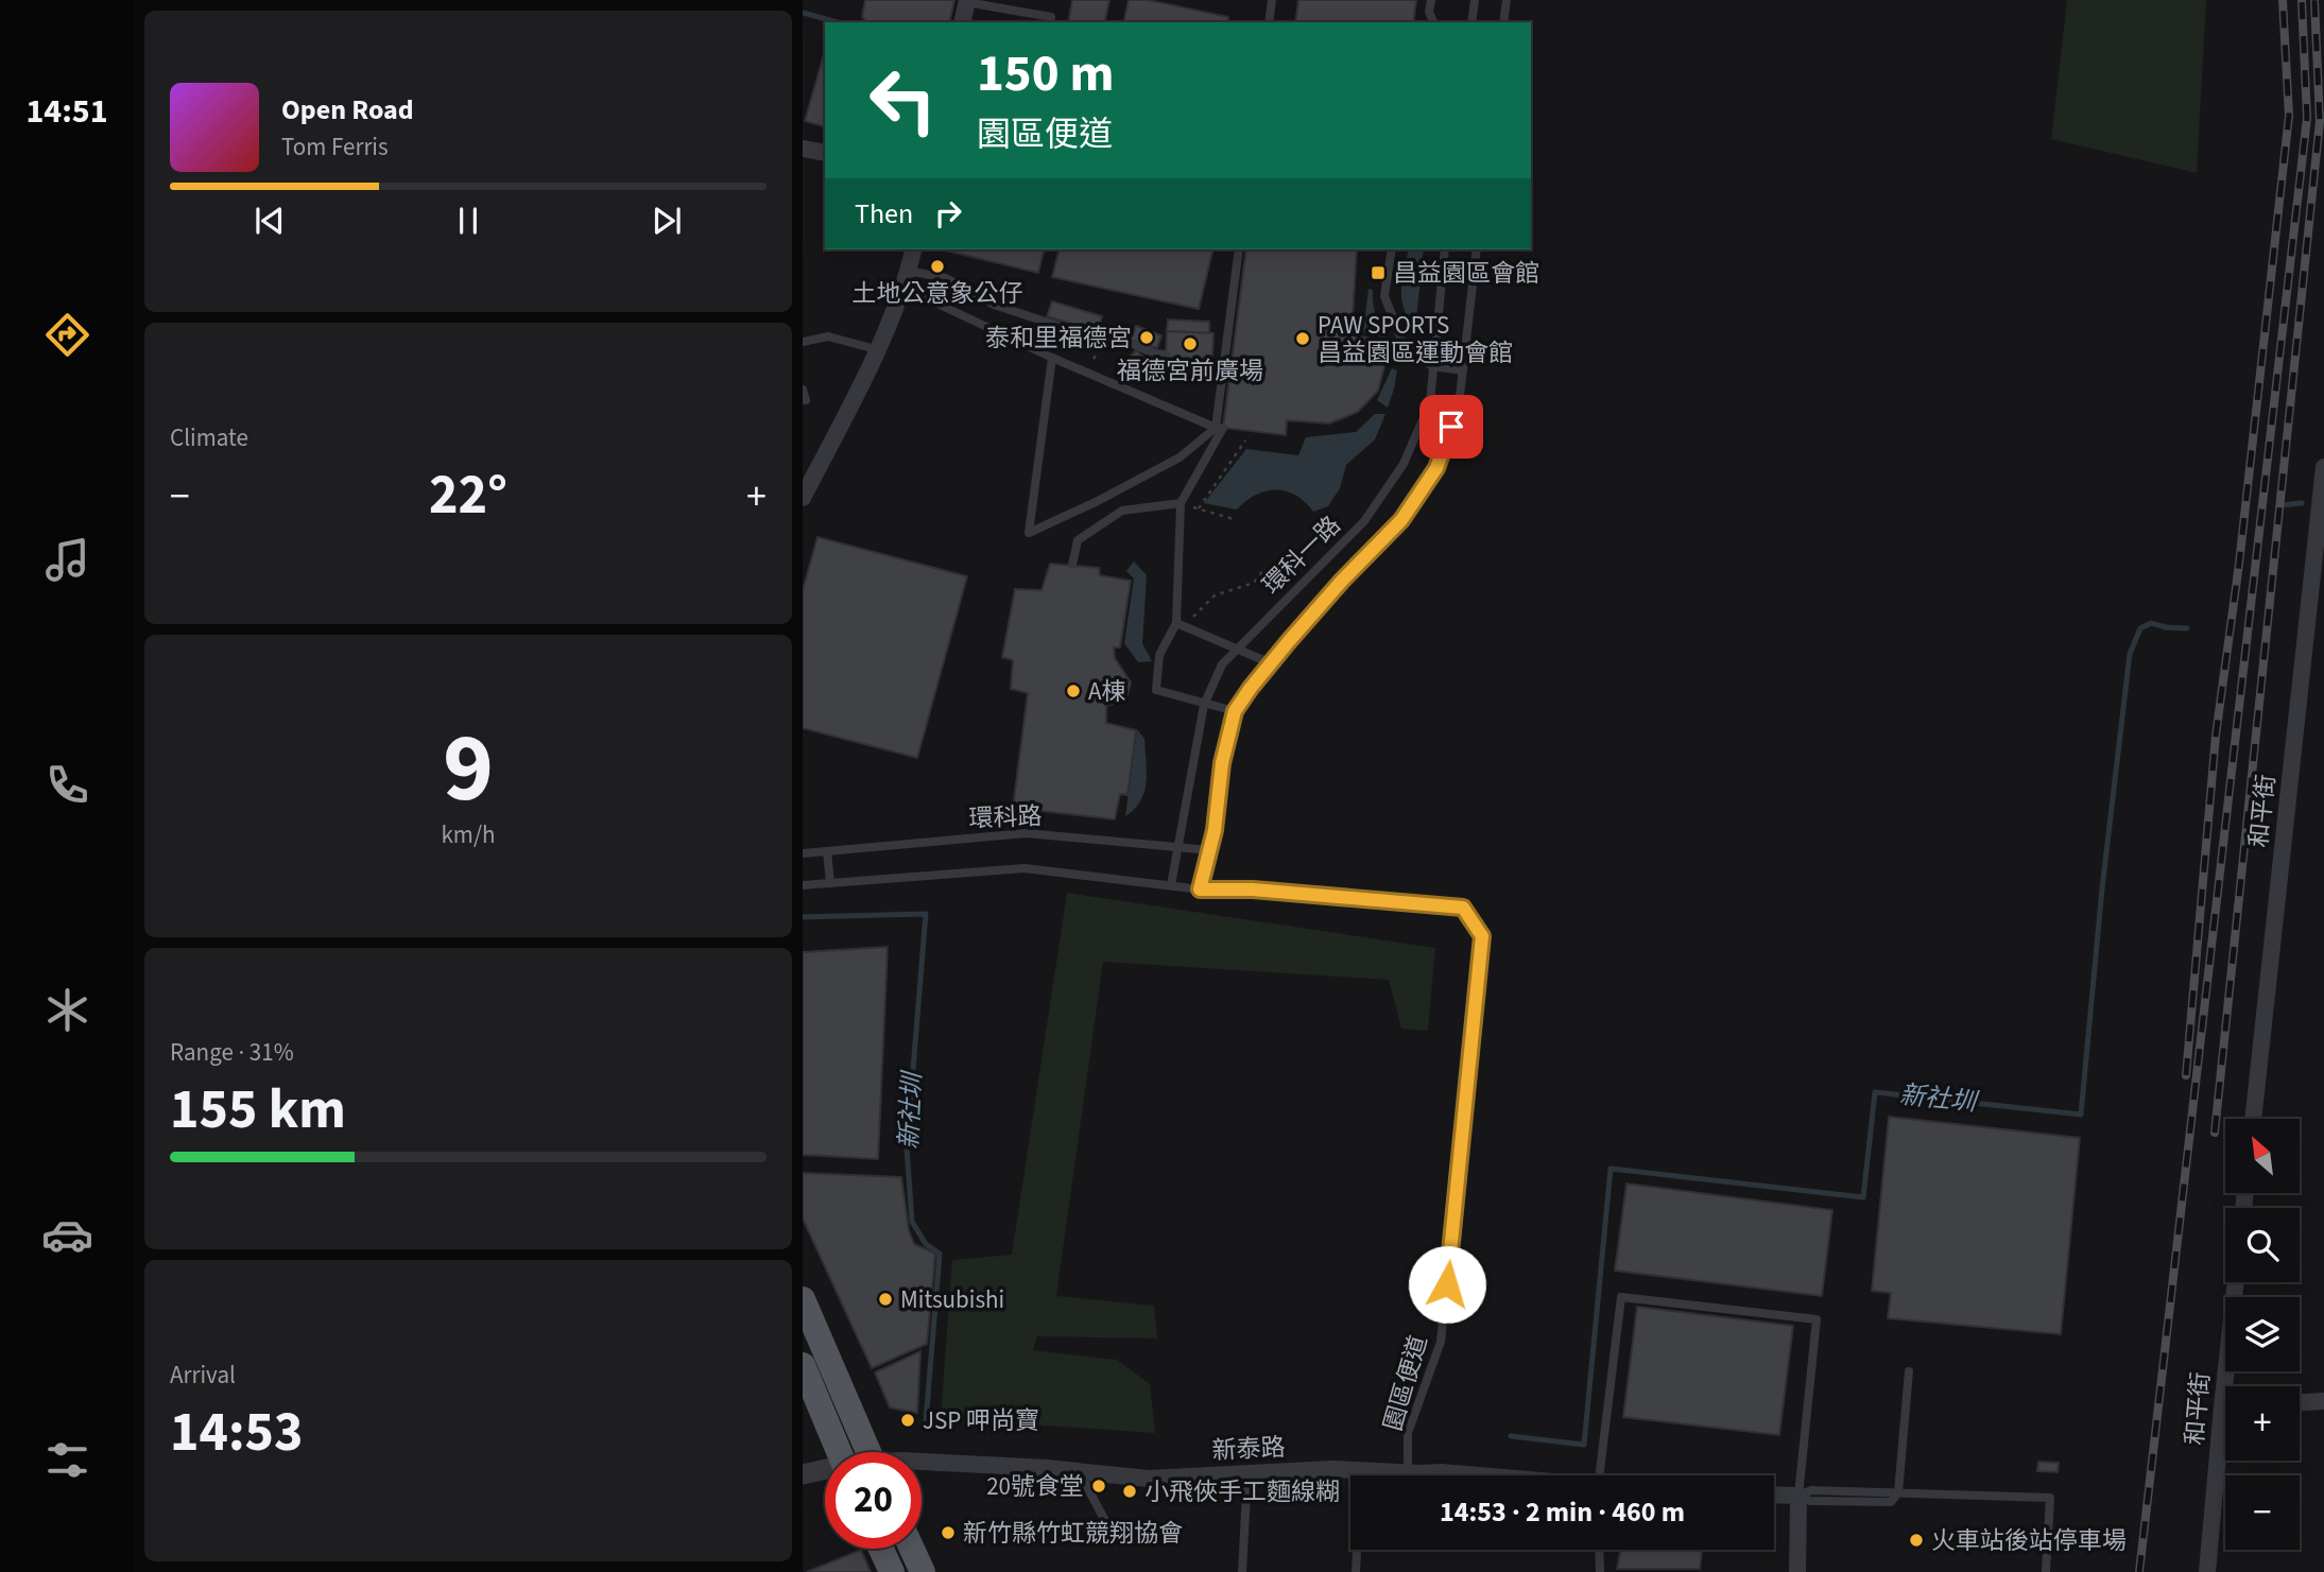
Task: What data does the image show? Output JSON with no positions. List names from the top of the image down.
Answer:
{
  "streets": {
    "street": ["和平街", "新泰路"],
    "lane": ["環科一路", "環科路", "園區便道"]
  },
  "crossings": [
    ["環科一路", "環科路"],
    ["環科一路", "園區便道"],
    ["園區便道", "新泰路"]
  ],
  "water": ["新社圳"],
  "places": {
    "other": [
      "土地公意象公仔",
      "泰和里福德宮",
      "PAW SPORTS 昌益園區運動會館",
      "福德宮前廣場",
      "A棟",
      "Mitsubishi",
      "JSP 呷尚寶",
      "20號食堂",
      "小飛俠手工麵線糊",
      "新竹縣竹虹競翔協會",
      "火車站後站停車場"
    ],
    "transit": ["昌益園區會館"]
  },
  "north": "top left",
  "page": {
    "tabs": "14:51",
    "turn": ["150 m", "園區便道"],
    "song": ["Open Road", "Tom Ferris"],
    "then": "Then",
    "tile": [
      "Climate",
      ["9", "km/h"],
      ["Range · 31%", "155 km"],
      ["Arrival", "14:53"]
    ],
    "heat": ["−", "22°", "+"],
    "map_buttons": ["+", "−"],
    "limit": "20",
    "trip": "14:53 · 2 min · 460 m"
  }
}
